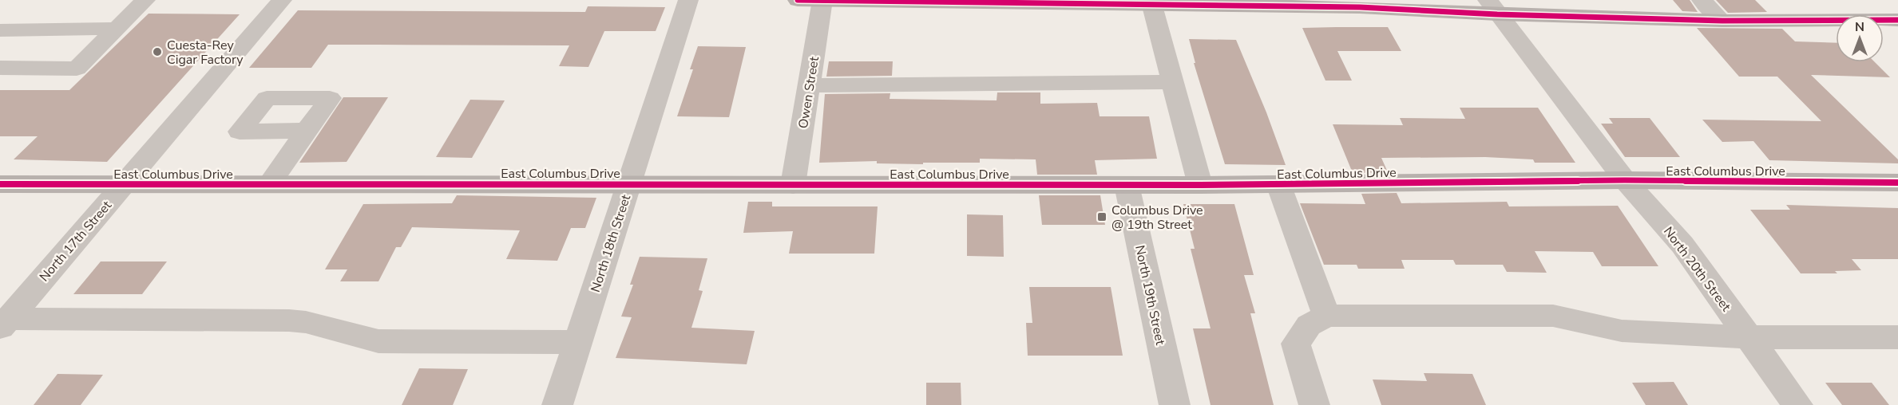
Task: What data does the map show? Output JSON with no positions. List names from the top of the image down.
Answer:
{
  "streets": {
    "main road": ["East Columbus Drive"],
    "street": [
      "Owen Street",
      "North 17th Street",
      "North 18th Street",
      "North 20th Street",
      "North 19th Street"
    ]
  },
  "crossings": [
    ["Owen Street", "East Columbus Drive"],
    ["East Columbus Drive", "North 17th Street"],
    ["East Columbus Drive", "North 18th Street"],
    ["East Columbus Drive", "North 20th Street"],
    ["East Columbus Drive", "North 19th Street"]
  ],
  "places": {
    "other": ["Cuesta-Rey Cigar Factory"],
    "transit": ["Columbus Drive @ 19th Street"]
  },
  "north": "top"
}
